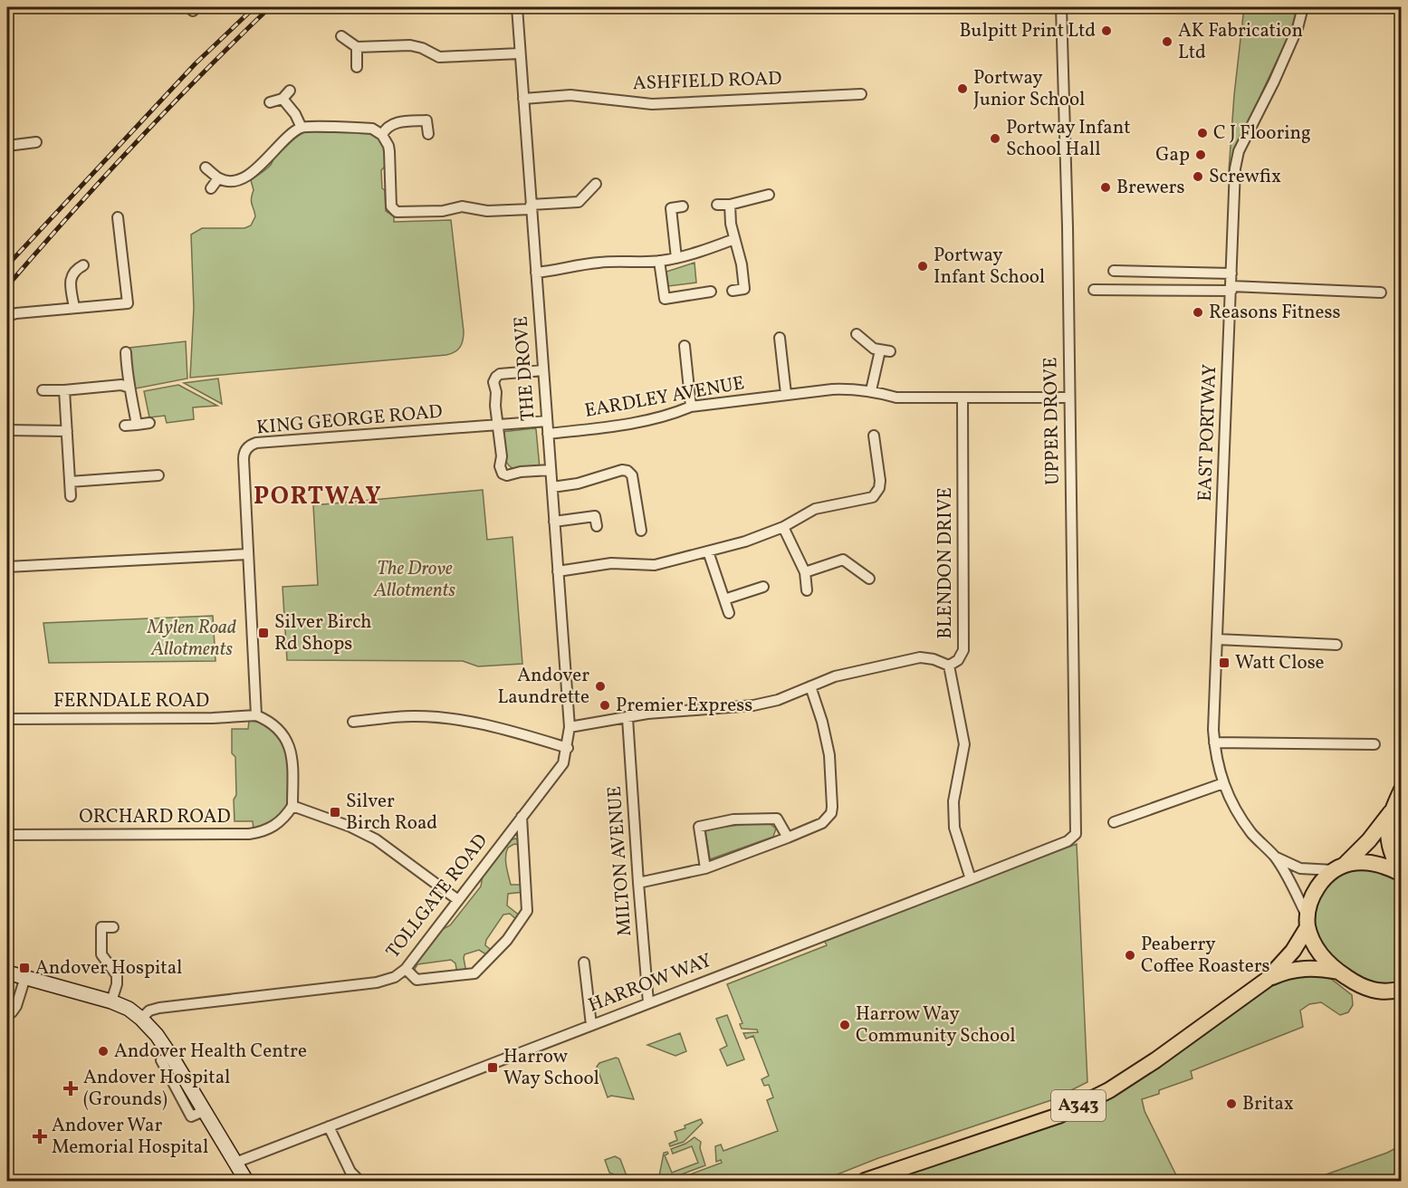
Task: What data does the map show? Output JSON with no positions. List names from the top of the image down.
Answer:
{
  "streets": {
    "main road": ["A343"],
    "street": [
      "ASHFIELD ROAD",
      "THE DROVE",
      "EARDLEY AVENUE",
      "KING GEORGE ROAD",
      "UPPER DROVE",
      "EAST PORTWAY",
      "BLENDON DRIVE",
      "FERNDALE ROAD",
      "ORCHARD ROAD",
      "MILTON AVENUE",
      "TOLLGATE ROAD",
      "HARROW WAY"
    ]
  },
  "crossings": [
    ["ASHFIELD ROAD", "THE DROVE"],
    ["THE DROVE", "EARDLEY AVENUE"],
    ["THE DROVE", "KING GEORGE ROAD"],
    ["THE DROVE", "TOLLGATE ROAD"],
    ["EARDLEY AVENUE", "UPPER DROVE"],
    ["EARDLEY AVENUE", "BLENDON DRIVE"],
    ["KING GEORGE ROAD", "FERNDALE ROAD"],
    ["UPPER DROVE", "HARROW WAY"],
    ["EAST PORTWAY", "A343"],
    ["BLENDON DRIVE", "HARROW WAY"],
    ["MILTON AVENUE", "HARROW WAY"]
  ],
  "districts": ["PORTWAY"],
  "parks": ["The Drove Allotments", "Mylen Road Allotments"],
  "places": {
    "other": [
      "Bulpitt Print Ltd",
      "AK Fabrication Ltd",
      "Portway Junior School",
      "C J Flooring",
      "Portway Infant School Hall",
      "Gap",
      "Screwfix",
      "Brewers",
      "Portway Infant School",
      "Reasons Fitness",
      "Andover Laundrette",
      "Premier Express",
      "Peaberry Coffee Roasters",
      "Harrow Way Community School",
      "Andover Health Centre",
      "Britax"
    ],
    "transit": [
      "Silver Birch Rd Shops",
      "Watt Close",
      "Silver Birch Road",
      "Andover Hospital",
      "Harrow Way School"
    ],
    "health": ["Andover Hospital (Grounds)", "Andover War Memorial Hospital"]
  }
}
